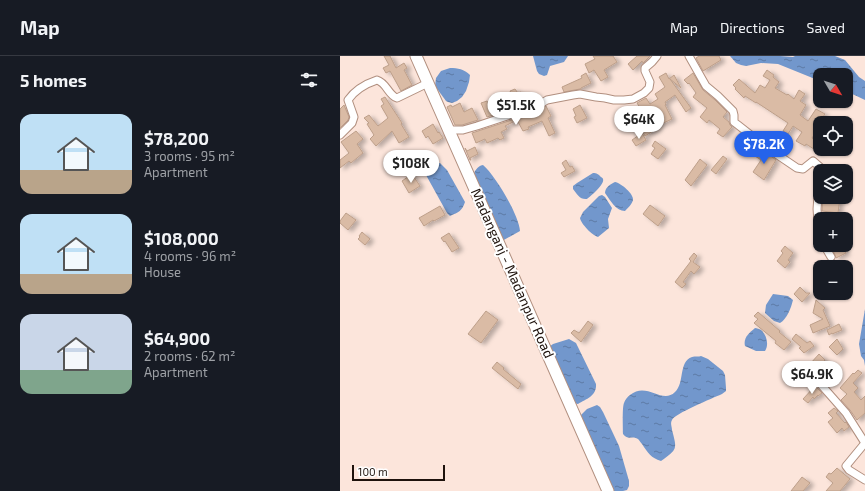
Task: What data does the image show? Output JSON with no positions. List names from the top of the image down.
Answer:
{
  "streets": {
    "main road": ["Madanganj - Madanpur Road"]
  },
  "scale_bar": "100 m",
  "north": "bottom right",
  "page": {
    "header": "Map",
    "nav": ["Map", "Directions", "Saved"],
    "heading": "5 homes",
    "map_buttons": ["+", "−"],
    "price": [
      "$51.5K",
      "$64K",
      "$78.2K",
      "$108K",
      "$64.9K"
    ],
    "list": [
      {
        "name": "$78,200",
        "note": "3 rooms · 95 m² · Apartment"
      },
      {
        "name": "$108,000",
        "note": "4 rooms · 96 m² · House"
      },
      {
        "name": "$64,900",
        "note": "2 rooms · 62 m² · Apartment"
      }
    ],
    "scale": "100 m"
  }
}
